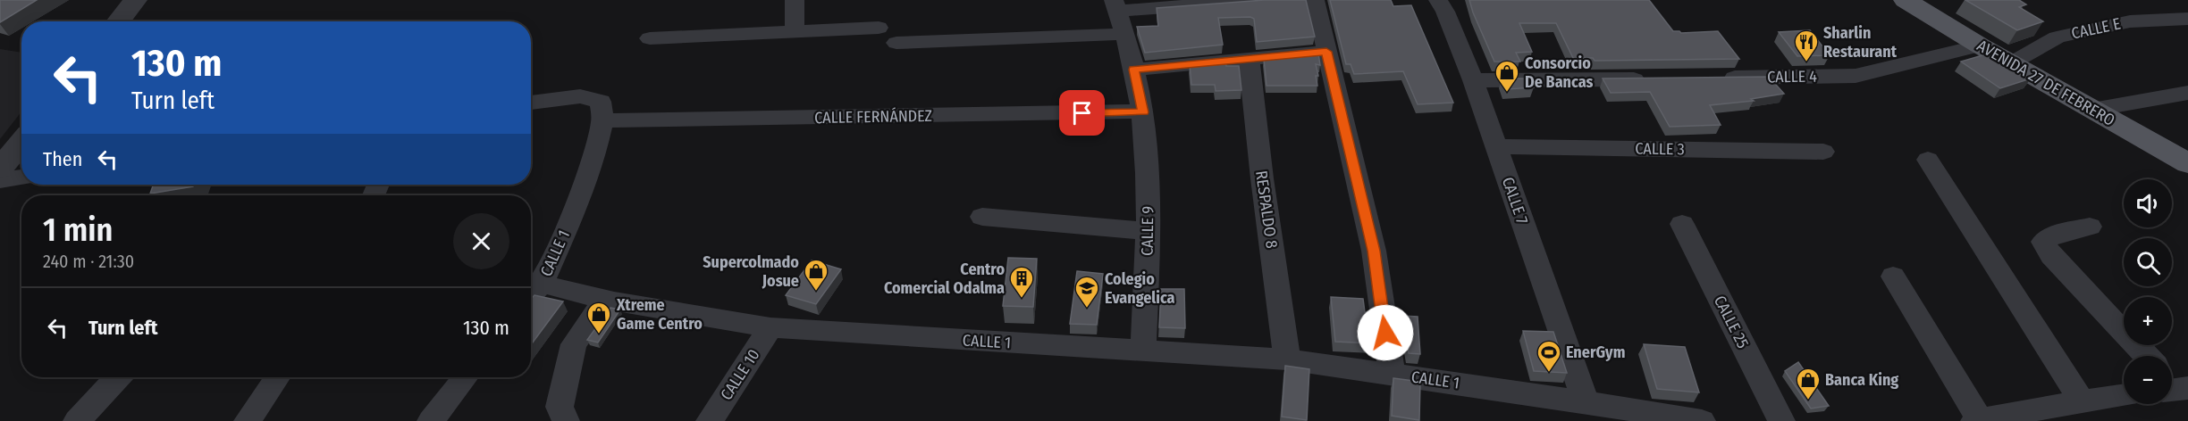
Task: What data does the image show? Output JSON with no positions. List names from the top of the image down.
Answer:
{
  "streets": {
    "main road": ["AVENIDA 27 DE FEBRERO"],
    "street": [
      "CALLE E",
      "CALLE 4",
      "CALLE FERNÁNDEZ",
      "CALLE 3",
      "CALLE 7",
      "RESPALDO 8",
      "CALLE 9",
      "CALLE 1",
      "CALLE 25",
      "CALLE 10"
    ]
  },
  "crossings": [
    ["CALLE E", "AVENIDA 27 DE FEBRERO"],
    ["CALLE 4", "AVENIDA 27 DE FEBRERO"],
    ["CALLE FERNÁNDEZ", "CALLE 9"],
    ["CALLE FERNÁNDEZ", "CALLE 1"],
    ["CALLE 3", "CALLE 7"],
    ["CALLE 7", "CALLE 1"],
    ["RESPALDO 8", "CALLE 1"],
    ["CALLE 9", "CALLE 1"],
    ["CALLE 1", "CALLE 10"]
  ],
  "places": {
    "restaurant": ["Sharlin Restaurant"],
    "shop": [
      "Consorcio De Bancas",
      "Supercolmado Josue",
      "Xtreme Game Centro",
      "Banca King"
    ],
    "building": ["Centro Comercial Odalma"],
    "school or university": ["Colegio Evangelica"],
    "sports": ["EnerGym"]
  },
  "page": {
    "turn": ["130 m", "Turn left"],
    "then": "Then",
    "map_buttons": ["+", "−"],
    "heading": ["1 min", "240 m · 21:30"],
    "list": [
      {
        "name": "Turn left",
        "value": "130 m"
      }
    ]
  }
}
